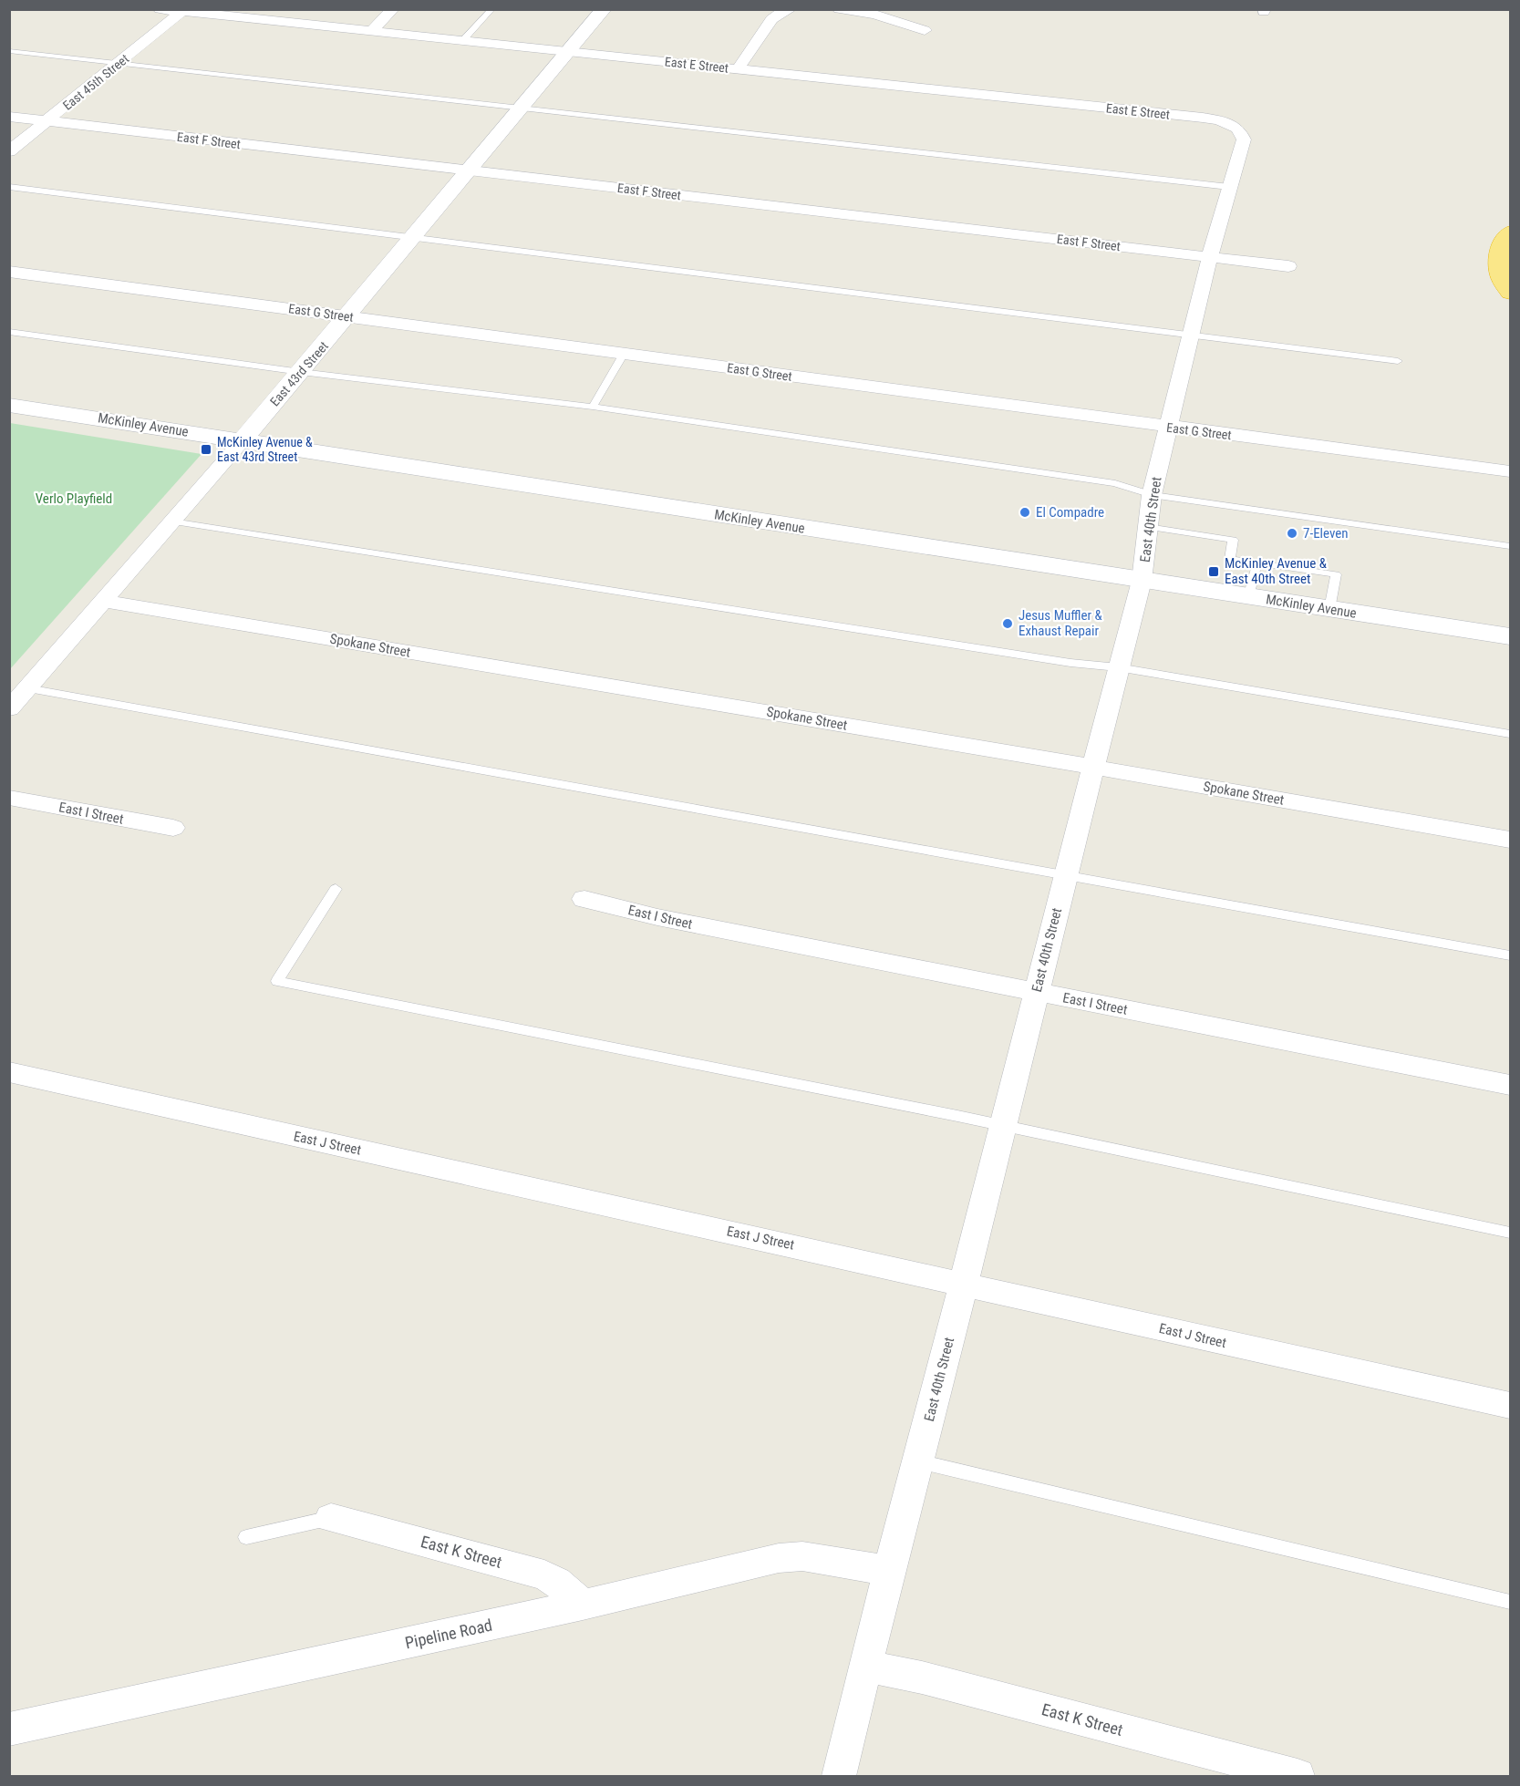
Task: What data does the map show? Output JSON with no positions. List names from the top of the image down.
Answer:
{
  "streets": {
    "main road": ["East 43rd Street", "McKinley Avenue"],
    "street": [
      "East E Street",
      "East 45th Street",
      "East F Street",
      "East G Street",
      "East 40th Street",
      "Spokane Street",
      "East I Street",
      "East J Street",
      "East K Street",
      "Pipeline Road"
    ]
  },
  "crossings": [
    ["East E Street", "East 45th Street"],
    ["East E Street", "East 43rd Street"],
    ["East E Street", "East 40th Street"],
    ["East 45th Street", "East F Street"],
    ["East F Street", "East 43rd Street"],
    ["East F Street", "East 40th Street"],
    ["East G Street", "East 43rd Street"],
    ["East G Street", "East 40th Street"],
    ["East 43rd Street", "McKinley Avenue"],
    ["East 43rd Street", "Spokane Street"],
    ["McKinley Avenue", "East 40th Street"],
    ["East 40th Street", "Spokane Street"],
    ["East 40th Street", "East I Street"],
    ["East 40th Street", "East J Street"],
    ["East 40th Street", "East K Street"],
    ["East 40th Street", "Pipeline Road"],
    ["East K Street", "Pipeline Road"]
  ],
  "parks": ["Verlo Playfield"],
  "places": {
    "transit": ["McKinley Avenue & East 43rd Street", "McKinley Avenue & East 40th Street"],
    "other": ["El Compadre", "7-Eleven", "Jesus Muffler & Exhaust Repair"]
  }
}
